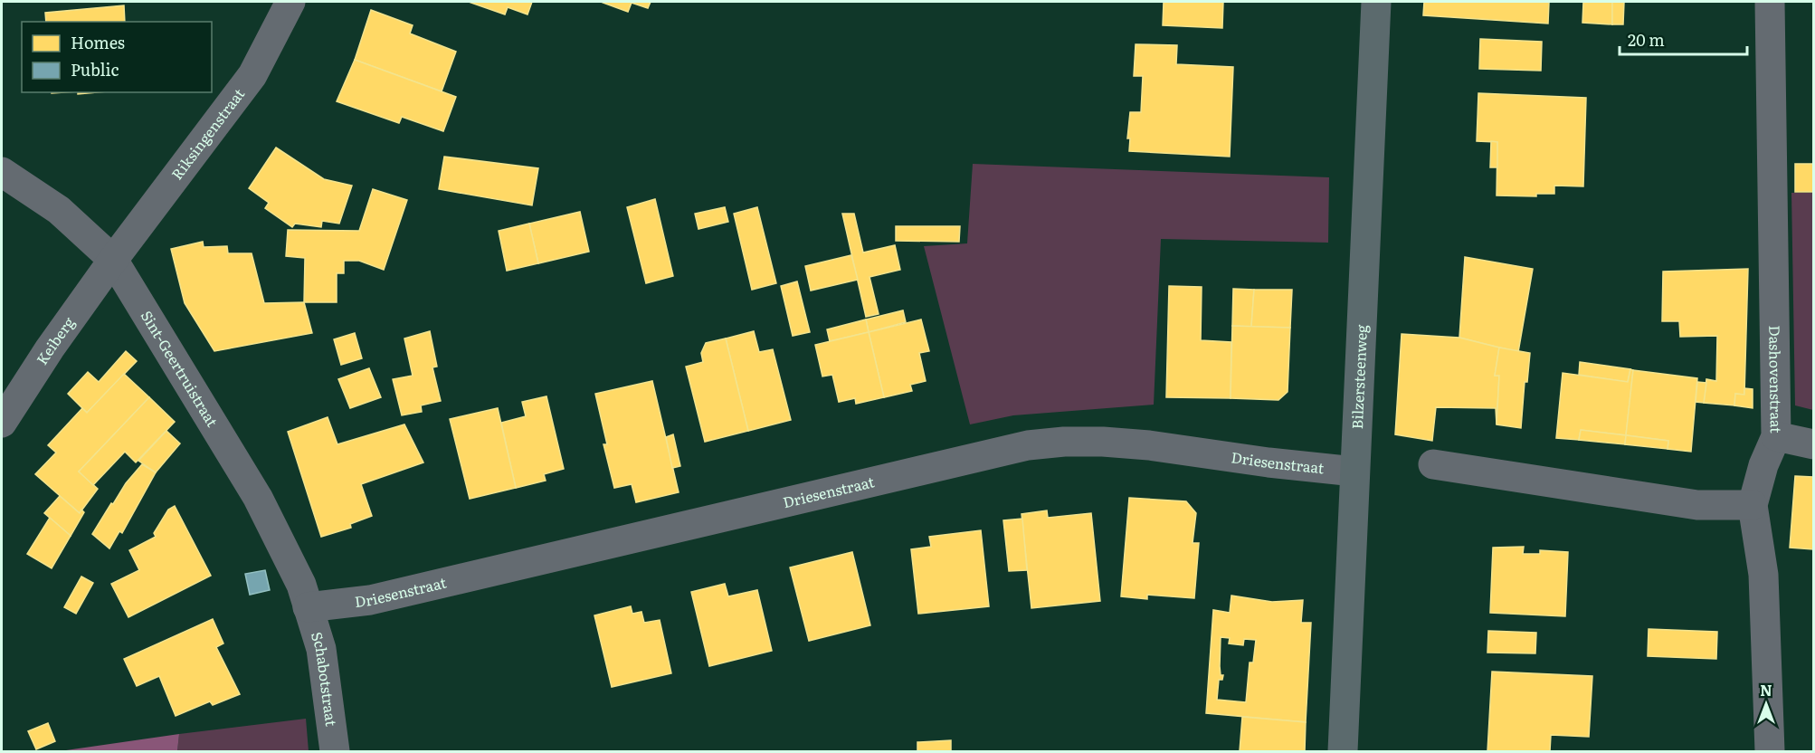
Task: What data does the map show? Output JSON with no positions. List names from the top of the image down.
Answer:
{
  "streets": {
    "main road": ["Bilzersteenweg"],
    "street": [
      "Riksingenstraat",
      "Keiberg",
      "Sint-Geertruistraat",
      "Dashovenstraat",
      "Driesenstraat",
      "Schabotstraat"
    ]
  },
  "crossings": [
    ["Riksingenstraat", "Keiberg"],
    ["Riksingenstraat", "Sint-Geertruistraat"],
    ["Keiberg", "Sint-Geertruistraat"],
    ["Sint-Geertruistraat", "Driesenstraat"],
    ["Sint-Geertruistraat", "Schabotstraat"],
    ["Bilzersteenweg", "Driesenstraat"],
    ["Driesenstraat", "Schabotstraat"]
  ],
  "legend": ["Homes", "Public"],
  "scale_bar": "20 m",
  "north": "top"
}
